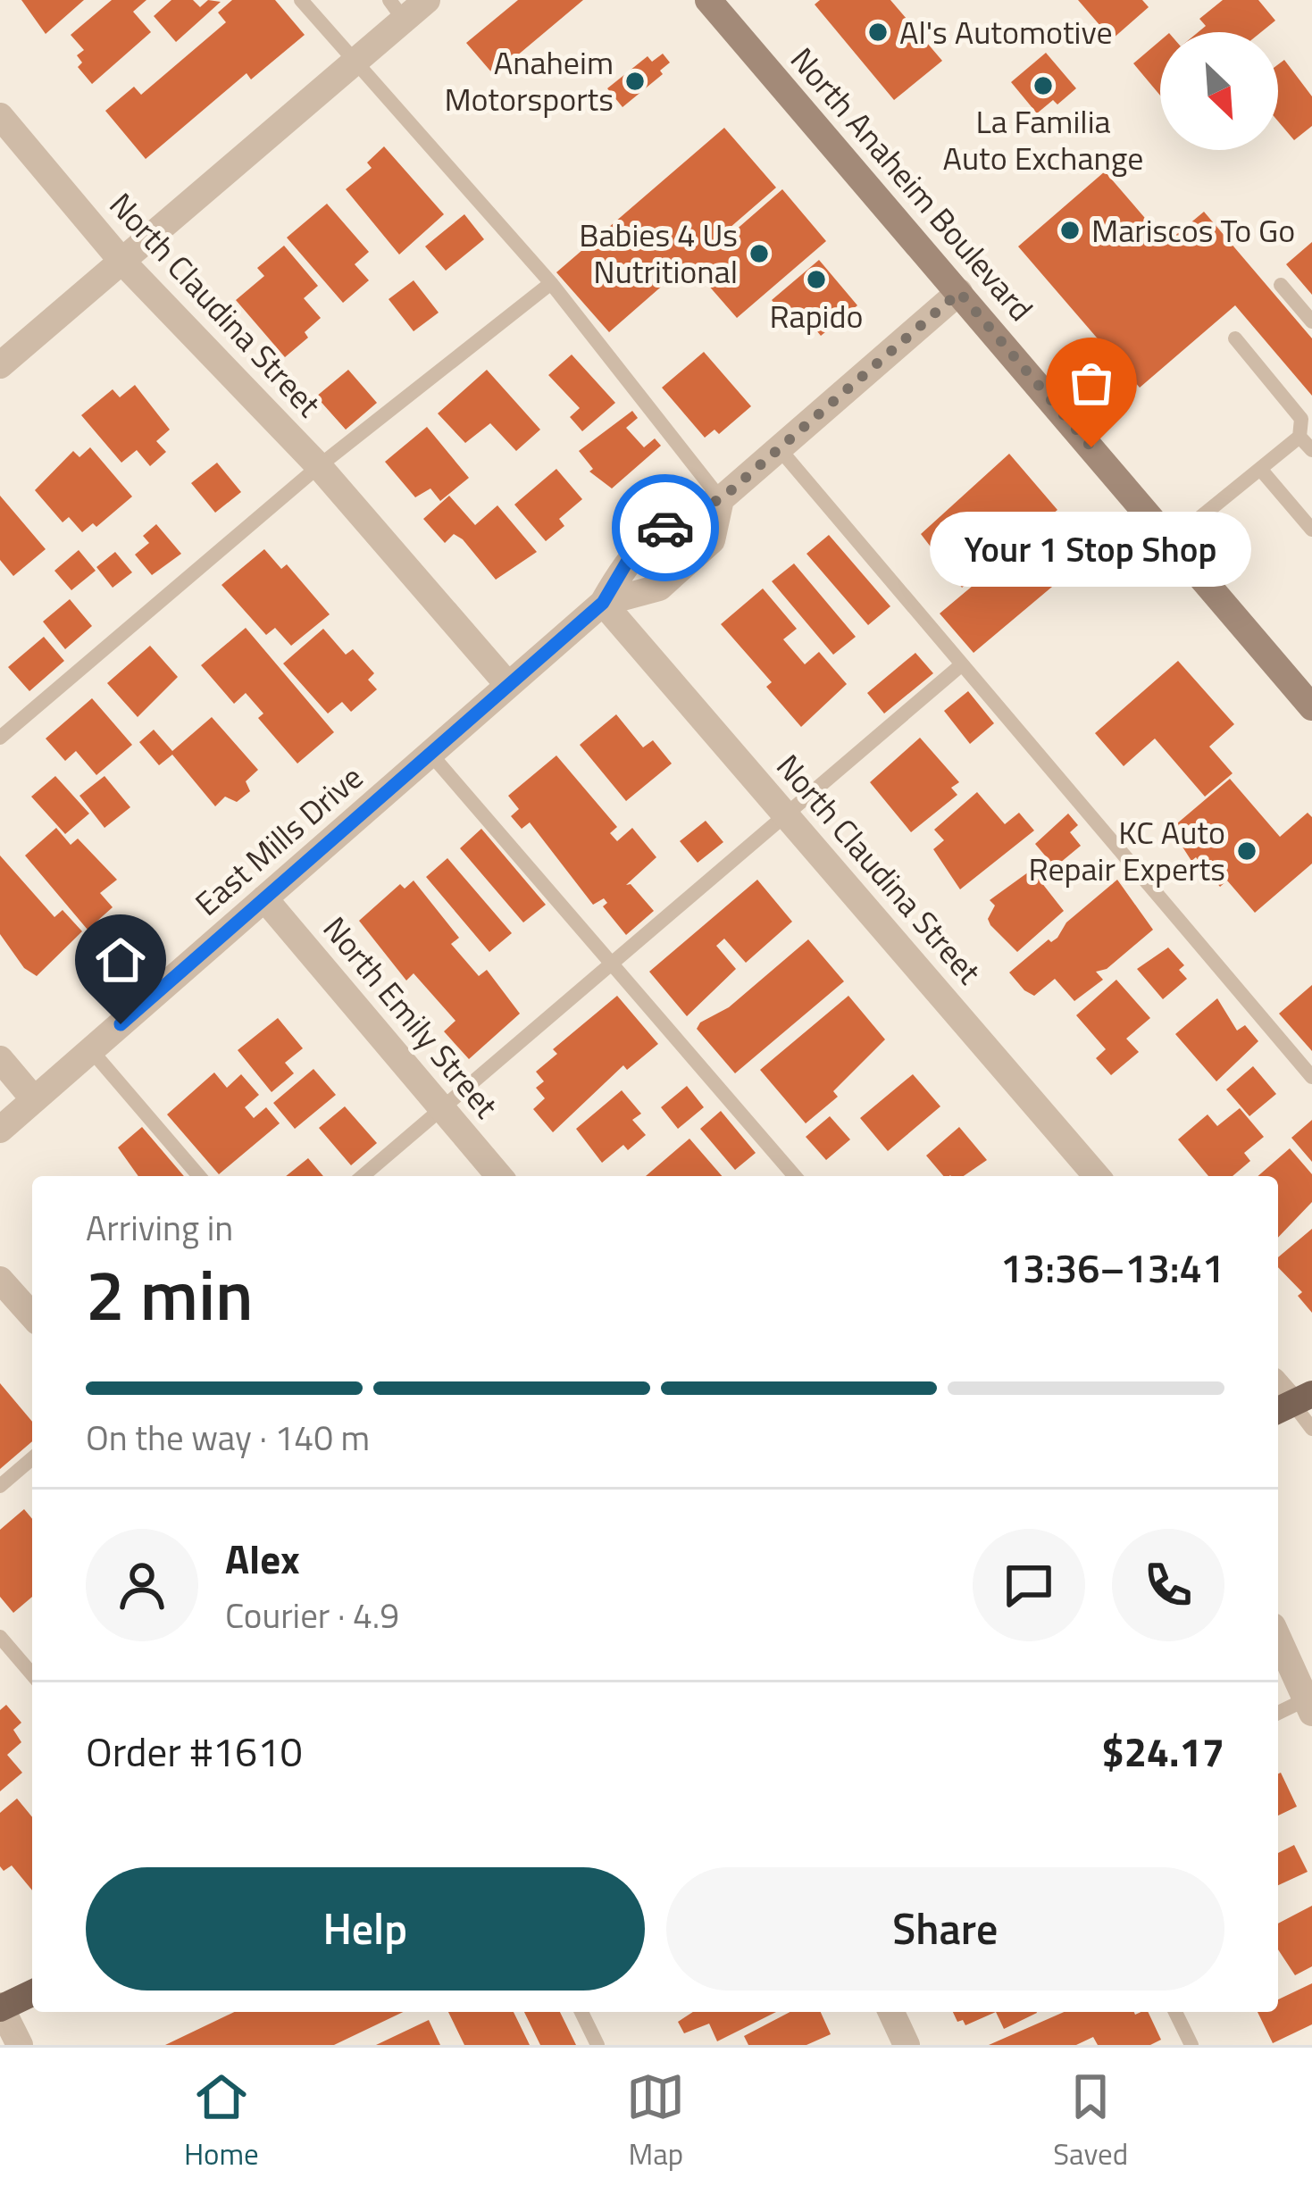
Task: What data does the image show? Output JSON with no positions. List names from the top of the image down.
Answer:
{
  "streets": {
    "main road": ["North Anaheim Boulevard"],
    "street": ["North Claudina Street", "East Mills Drive", "North Emily Street"]
  },
  "crossings": [
    ["North Anaheim Boulevard", "East Mills Drive"],
    ["North Claudina Street", "East Mills Drive"],
    ["East Mills Drive", "North Emily Street"]
  ],
  "places": [
    "Al's Automotive",
    "Anaheim Motorsports",
    "La Familia Auto Exchange",
    "Mariscos To Go",
    "Babies 4 Us Nutritional",
    "Rapido",
    "Your 1 Stop Shop",
    "KC Auto Repair Experts"
  ],
  "north": "bottom right",
  "page": {
    "bubble": "Your 1 Stop Shop",
    "heading": ["2 min", "Arriving in", "13:36–13:41"],
    "panel": [
      "Alex",
      "Courier · 4.9",
      "Order #1610",
      "$24.17"
    ],
    "bar": "On the way · 140 m",
    "buttons": ["Help", "Share"],
    "tabs": ["Home", "Map", "Saved"]
  }
}
